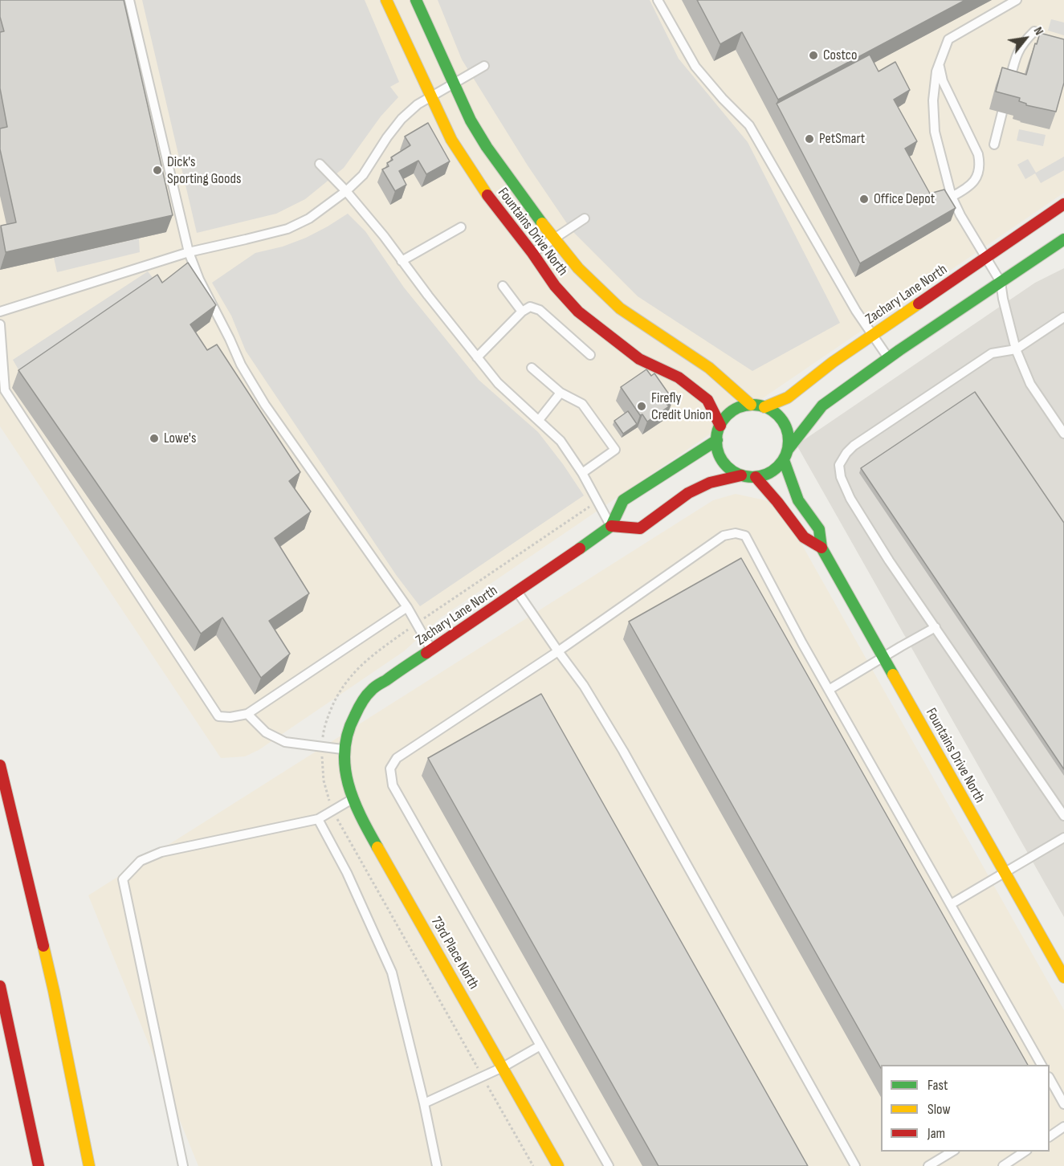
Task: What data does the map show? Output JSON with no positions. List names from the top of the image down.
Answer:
{
  "streets": {
    "main road": ["Fountains Drive North", "Zachary Lane North", "73rd Place North"]
  },
  "crossings": [
    ["Fountains Drive North", "Zachary Lane North"],
    ["Zachary Lane North", "73rd Place North"]
  ],
  "places": [
    "Costco",
    "PetSmart",
    "Dick's Sporting Goods",
    "Office Depot",
    "Firefly Credit Union",
    "Lowe's"
  ],
  "legend": ["Fast", "Slow", "Jam"],
  "north": "top right"
}
